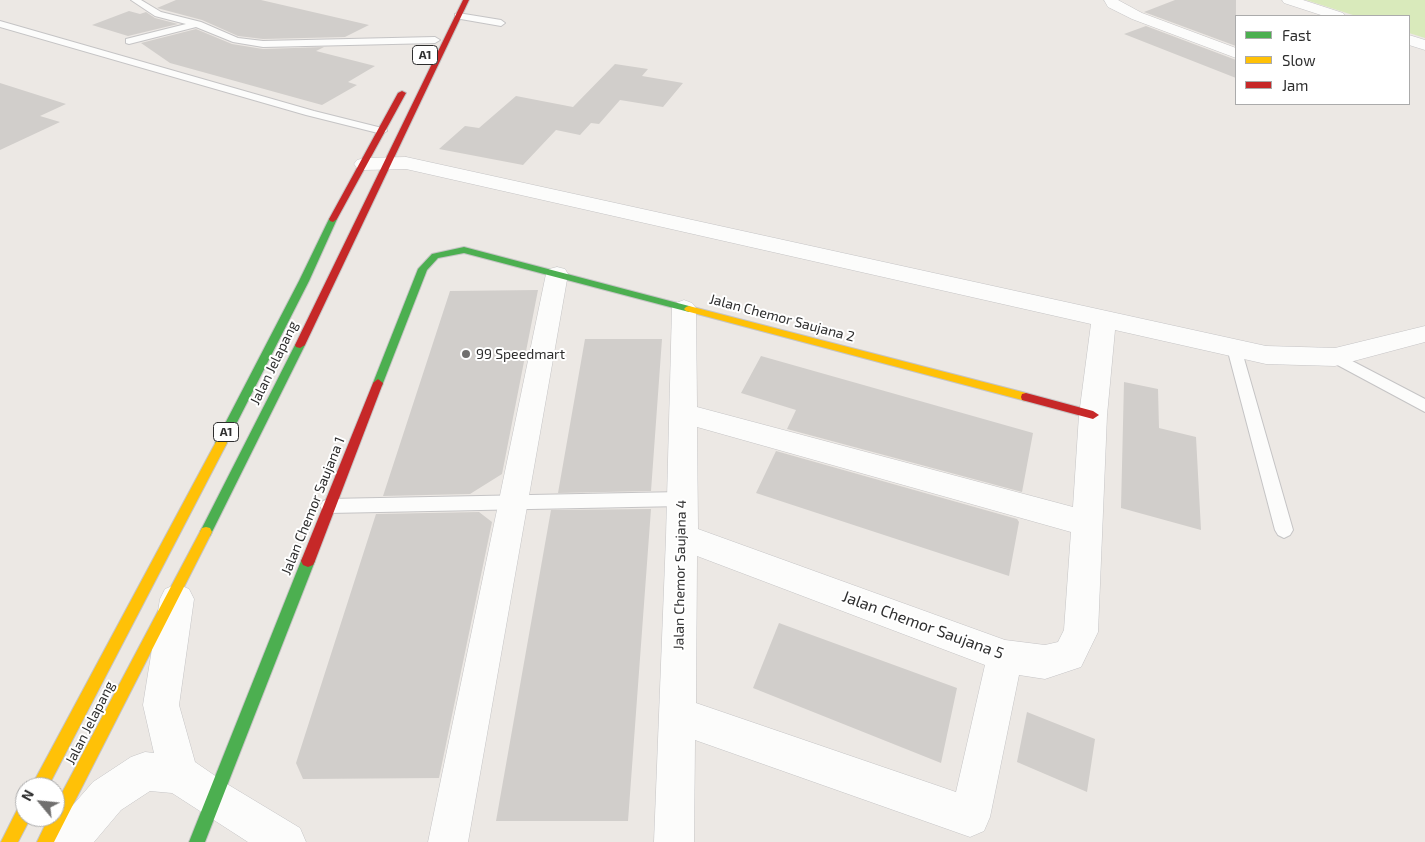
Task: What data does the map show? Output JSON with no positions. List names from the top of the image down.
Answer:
{
  "streets": {
    "main road": [
      "A1",
      "Jalan Chemor Saujana 2",
      "Jalan Jelapang",
      "Jalan Chemor Saujana 1"
    ],
    "street": ["Jalan Chemor Saujana 4", "Jalan Chemor Saujana 5"]
  },
  "crossings": [
    ["Jalan Chemor Saujana 2", "Jalan Chemor Saujana 1"],
    ["Jalan Chemor Saujana 2", "Jalan Chemor Saujana 4"],
    ["Jalan Chemor Saujana 2", "Jalan Chemor Saujana 5"],
    ["Jalan Chemor Saujana 4", "Jalan Chemor Saujana 5"]
  ],
  "places": ["99 Speedmart"],
  "legend": ["Fast", "Slow", "Jam"],
  "north": "top left"
}
